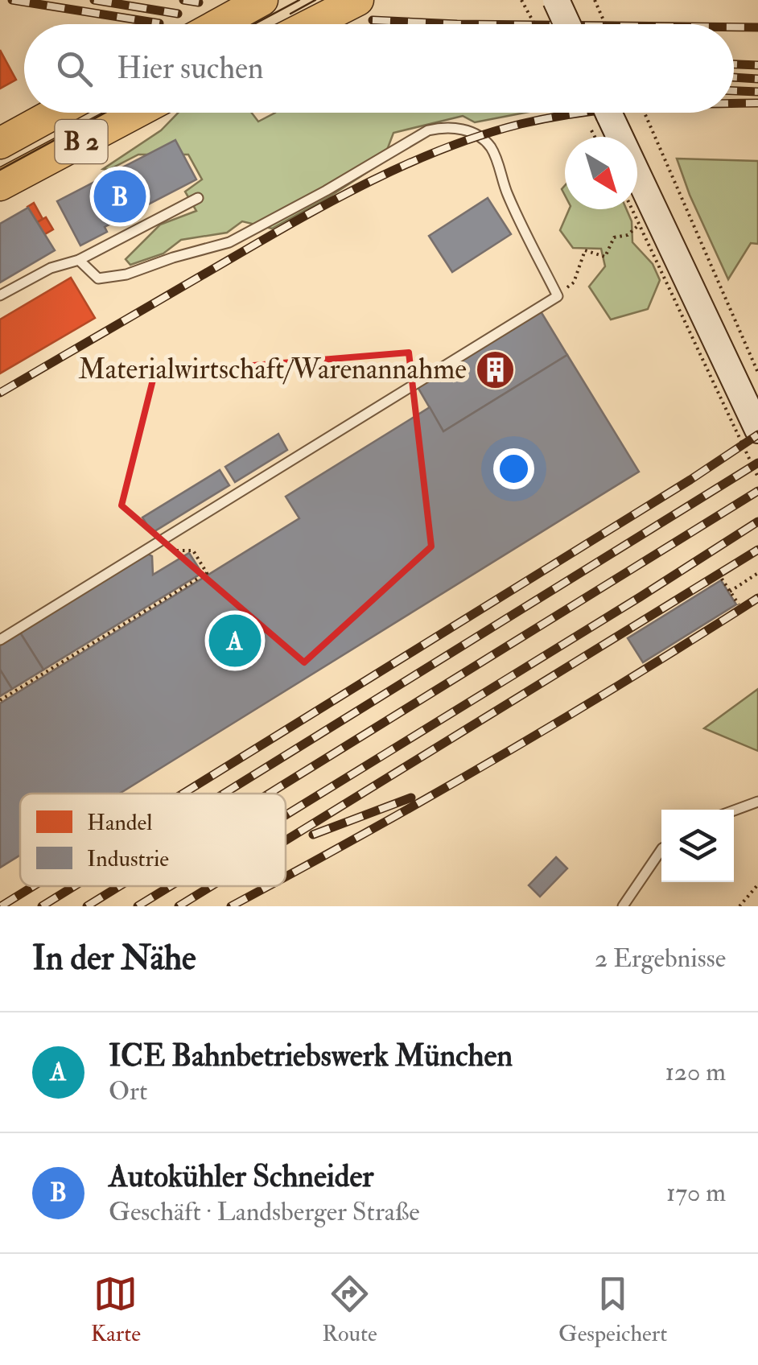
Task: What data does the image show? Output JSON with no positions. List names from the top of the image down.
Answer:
{
  "streets": {
    "main road": ["B 2"]
  },
  "places": {
    "building": ["Materialwirtschaft/Warenannahme"]
  },
  "legend": ["Handel", "Industrie"],
  "north": "bottom right",
  "page": {
    "search": "Hier suchen",
    "pins": ["B", "A"],
    "heading": ["In der Nähe", "2 Ergebnisse"],
    "list": [
      {
        "mark": "A",
        "name": "ICE Bahnbetriebswerk München",
        "note": "Ort",
        "value": "120 m"
      },
      {
        "mark": "B",
        "name": "Autokühler Schneider",
        "note": "Geschäft · Landsberger Straße",
        "value": "170 m"
      }
    ],
    "nav": ["Karte", "Route", "Gespeichert"]
  }
}
